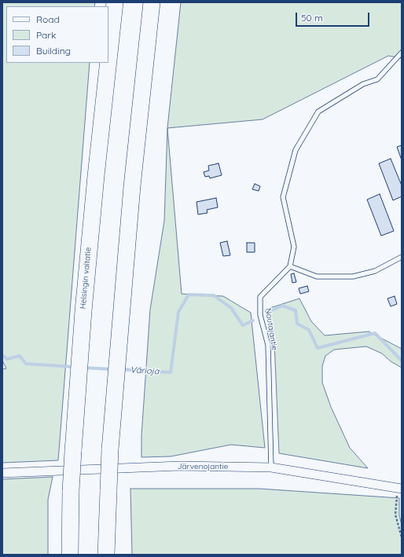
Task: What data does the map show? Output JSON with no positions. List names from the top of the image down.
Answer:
{
  "streets": {
    "highway": ["Helsingin valtatie"],
    "street": ["Järvenojantie"],
    "lane": ["Noutajantie"]
  },
  "crossings": [
    ["Noutajantie", "Järvenojantie"]
  ],
  "water": ["Värioja"],
  "legend": ["Road", "Park", "Building"],
  "scale_bar": "50 m"
}
